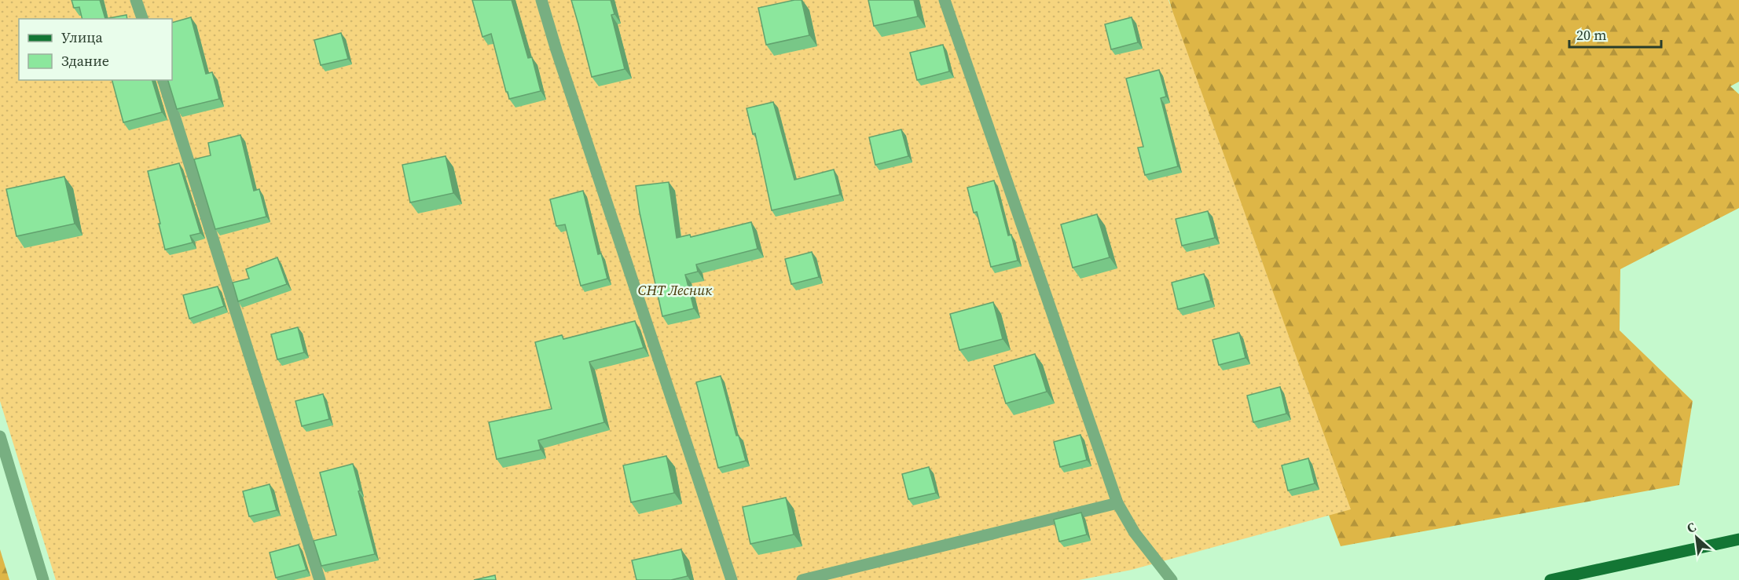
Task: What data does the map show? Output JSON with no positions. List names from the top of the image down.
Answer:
{
  "parks": ["СНТ Лесник"],
  "legend": ["Улица", "Здание"],
  "scale_bar": "20 m",
  "north": "top left"
}
